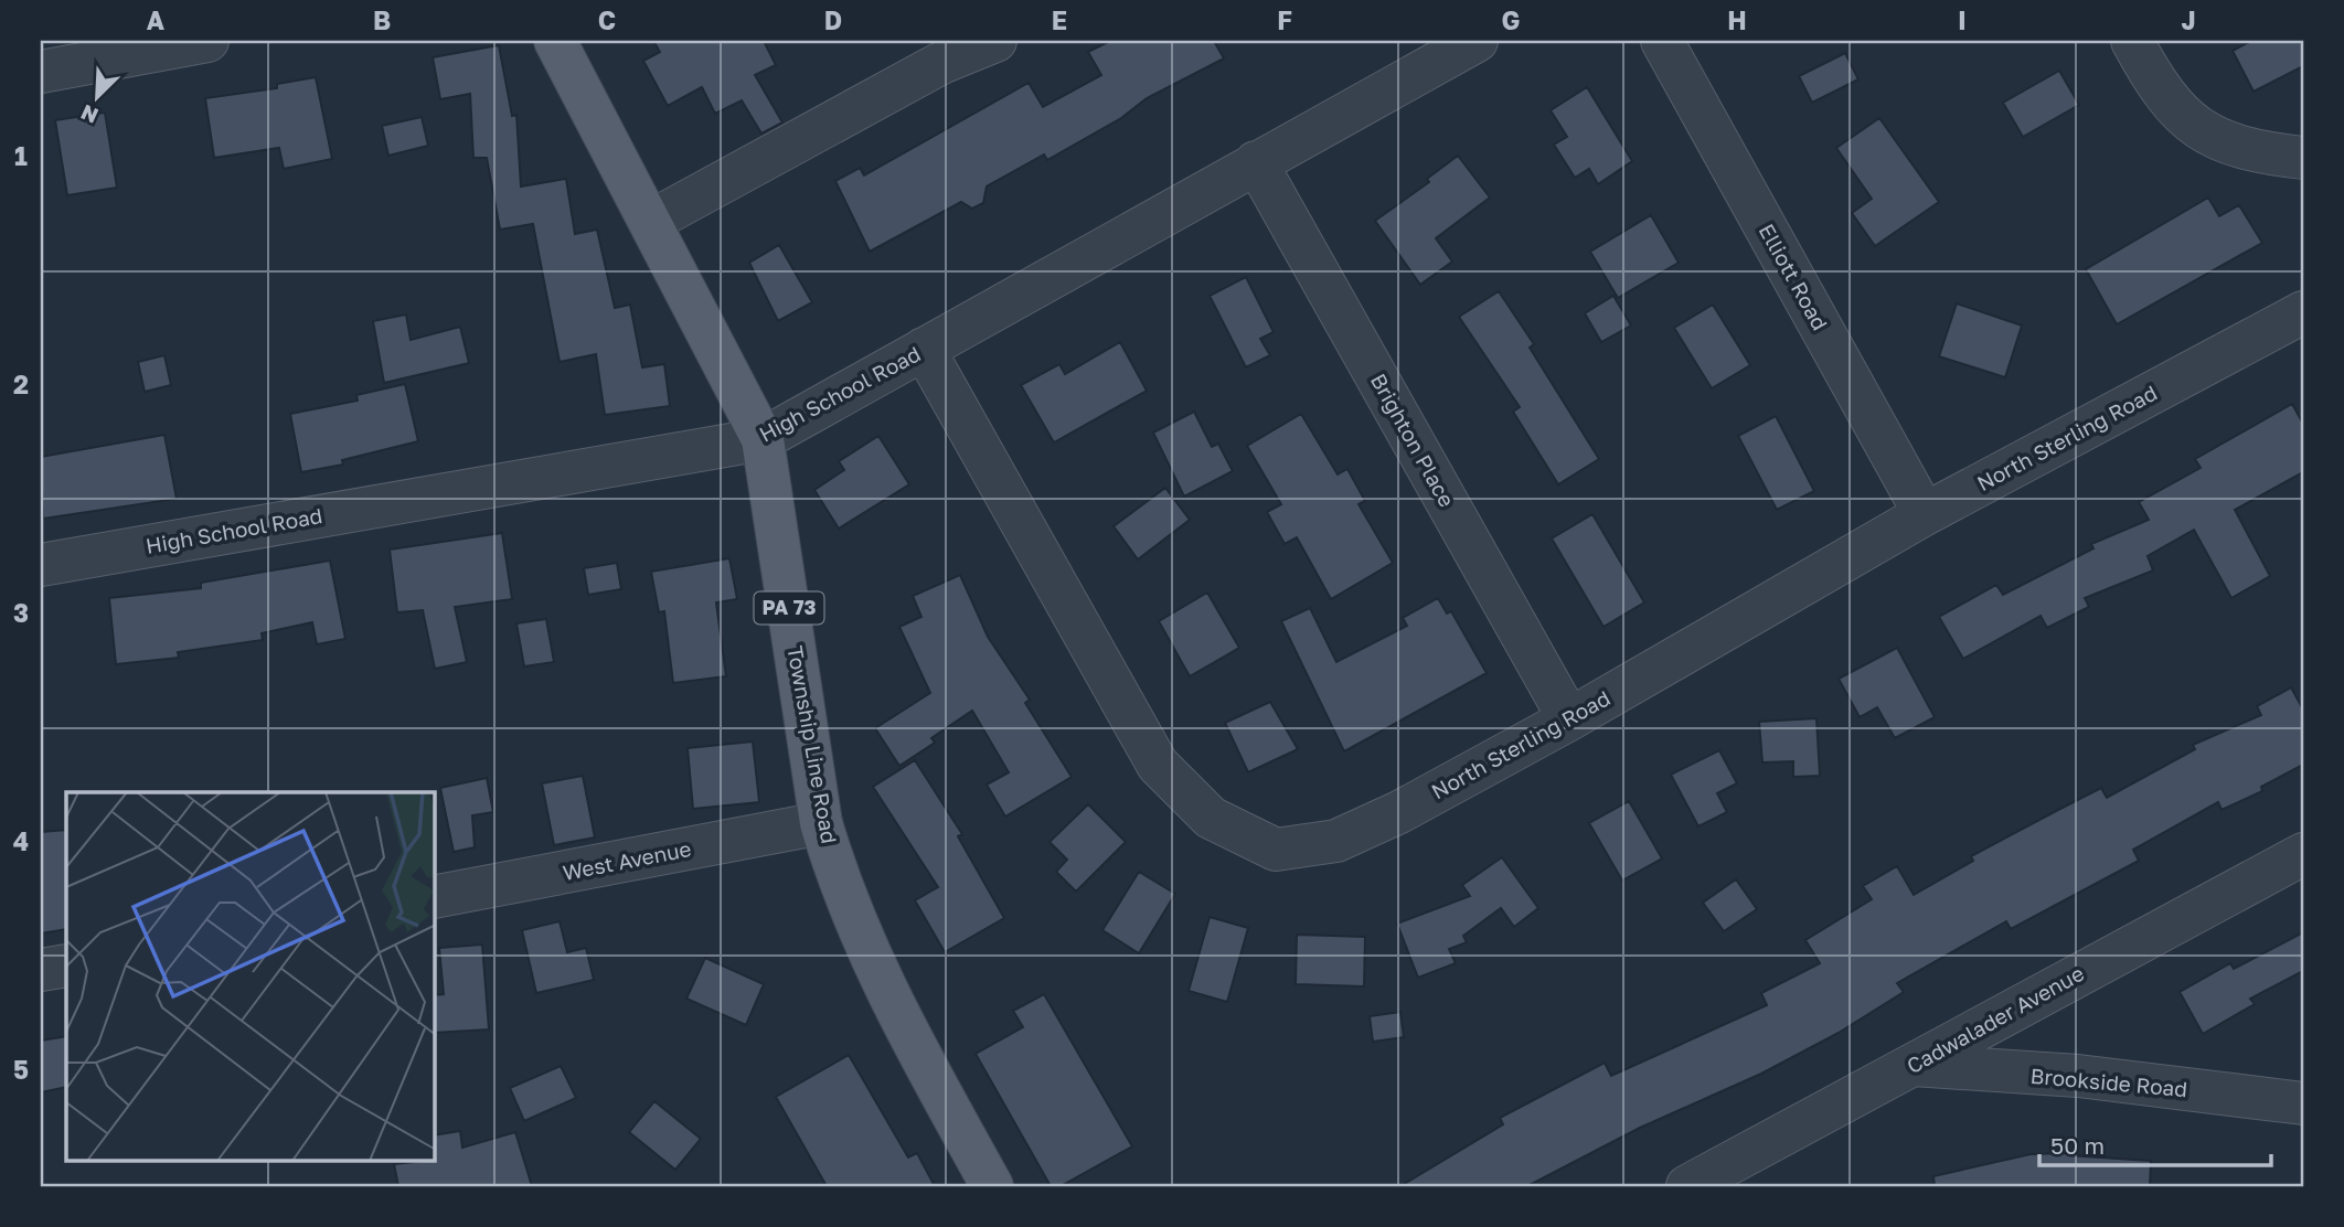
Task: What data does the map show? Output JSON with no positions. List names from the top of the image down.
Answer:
{
  "streets": {
    "main road": ["PA 73", "Township Line Road"],
    "street": [
      "Elliott Road",
      "High School Road",
      "North Sterling Road",
      "Brighton Place",
      "West Avenue",
      "Cadwalader Avenue",
      "Brookside Road"
    ]
  },
  "crossings": [
    ["Elliott Road", "North Sterling Road"],
    ["High School Road", "North Sterling Road"],
    ["High School Road", "Brighton Place"],
    ["High School Road", "Township Line Road"],
    ["North Sterling Road", "Brighton Place"],
    ["Township Line Road", "West Avenue"],
    ["Cadwalader Avenue", "Brookside Road"]
  ],
  "scale_bar": "50 m",
  "north": "bottom left",
  "grid": {
    "columns": [
      "A",
      "B",
      "C",
      "D",
      "E",
      "F",
      "G",
      "H",
      "I",
      "J"
    ],
    "rows": [
      "1",
      "2",
      "3",
      "4",
      "5"
    ]
  }
}
